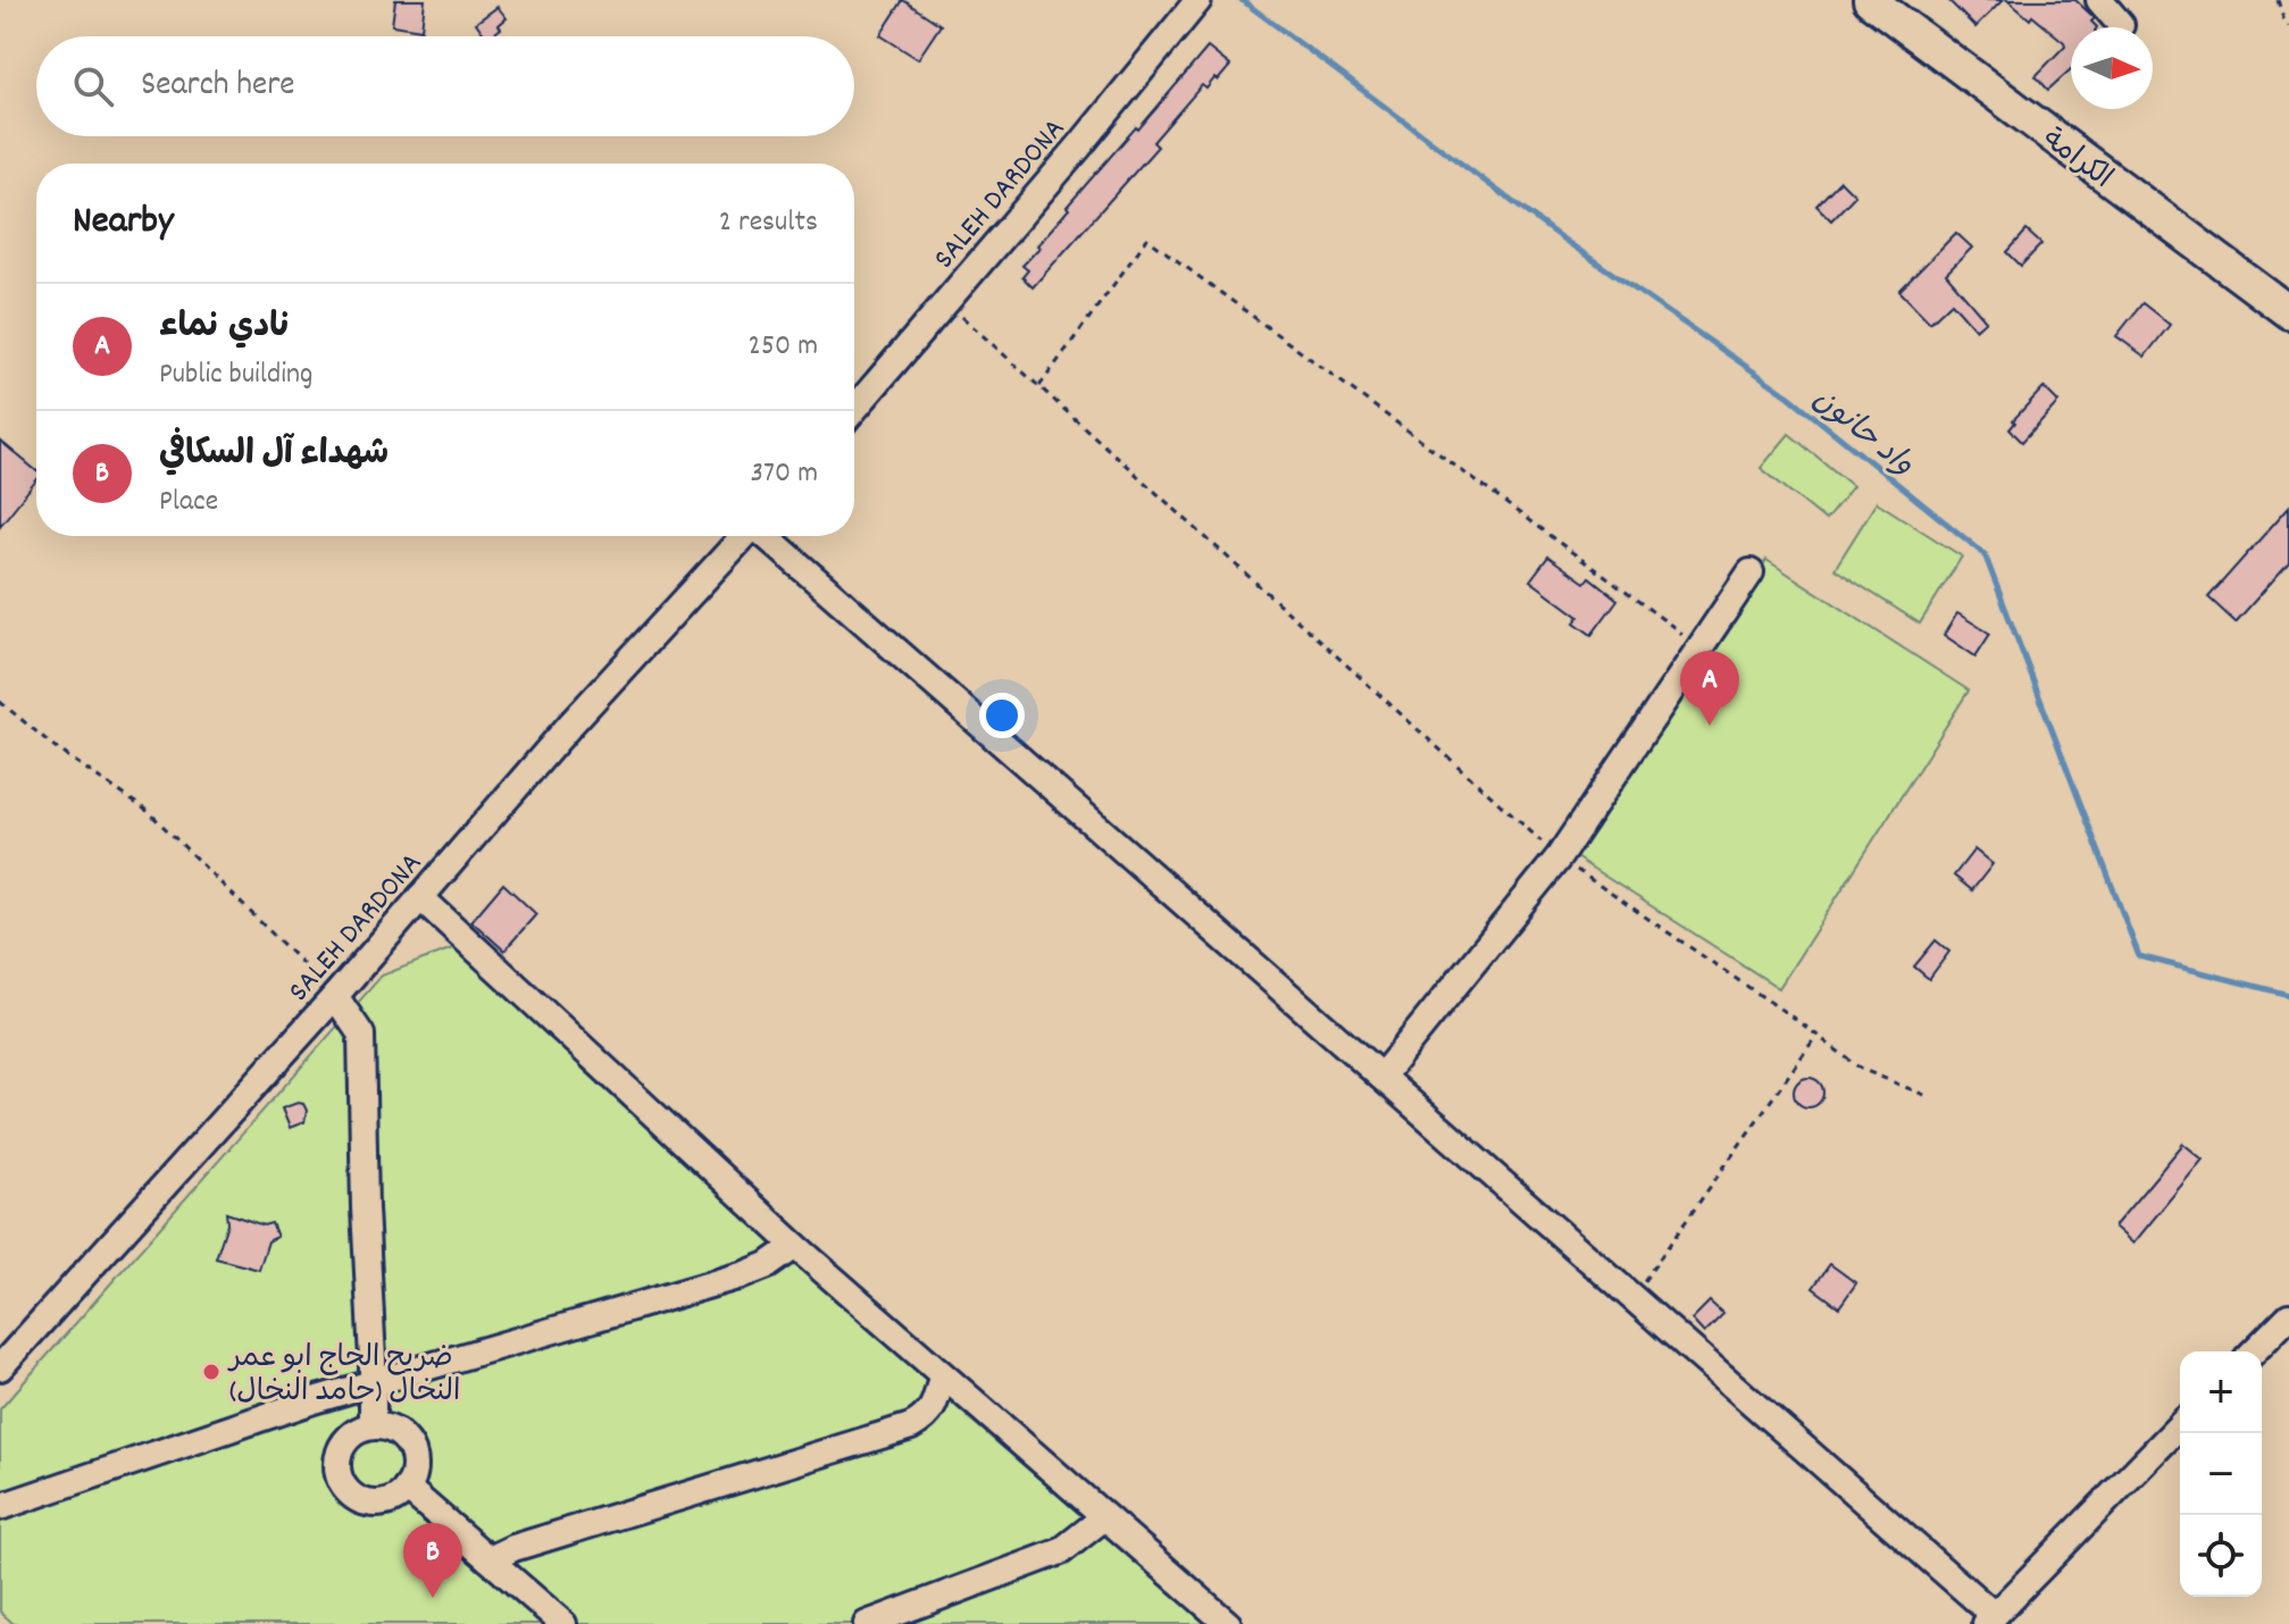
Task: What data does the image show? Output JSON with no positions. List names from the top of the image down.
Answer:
{
  "streets": {
    "main road": ["الكرامة"],
    "street": ["SALEH DARDONA"]
  },
  "water": ["واد حانون"],
  "places": ["ضريح الحاج ابو عمر النخال (حامد النخال)"],
  "north": "right",
  "page": {
    "search": "Search here",
    "heading": ["Nearby", "2 results"],
    "list": [
      {
        "mark": "A",
        "name": "نادي نماء",
        "note": "Public building",
        "value": "250 m"
      },
      {
        "mark": "B",
        "name": "شهداء آل السكافي",
        "note": "Place",
        "value": "370 m"
      }
    ],
    "pins": ["A", "B"],
    "map_buttons": ["+", "−"]
  }
}
